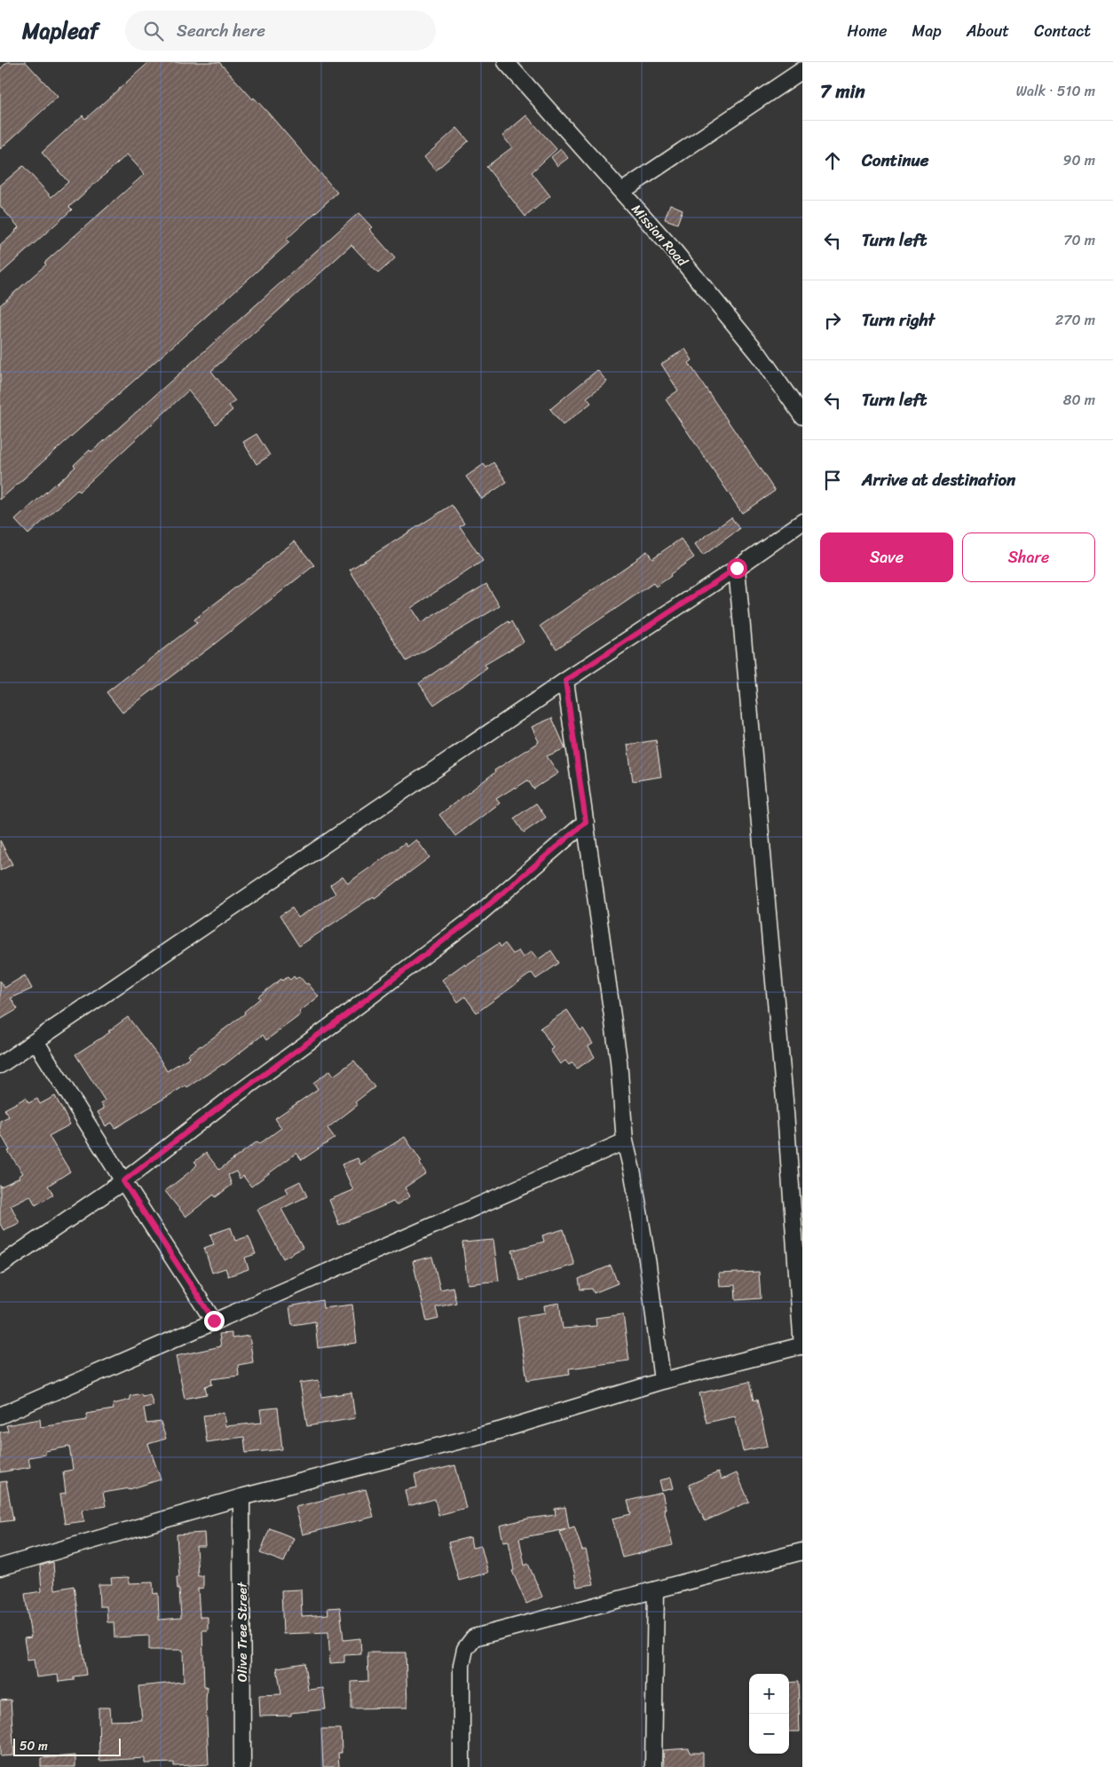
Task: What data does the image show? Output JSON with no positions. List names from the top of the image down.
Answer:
{
  "streets": {
    "street": ["Mission Road", "Olive Tree Street"]
  },
  "scale_bar": "50 m",
  "page": {
    "header": "Mapleaf",
    "search": "Search here",
    "nav": [
      "Home",
      "Map",
      "About",
      "Contact"
    ],
    "heading": ["7 min", "Walk · 510 m"],
    "list": [
      ["Continue", "90 m"],
      ["Turn left", "70 m"],
      ["Turn right", "270 m"],
      ["Turn left", "80 m"],
      "Arrive at destination"
    ],
    "buttons": ["Save", "Share"],
    "map_buttons": ["+", "−"],
    "scale": "50 m"
  }
}
